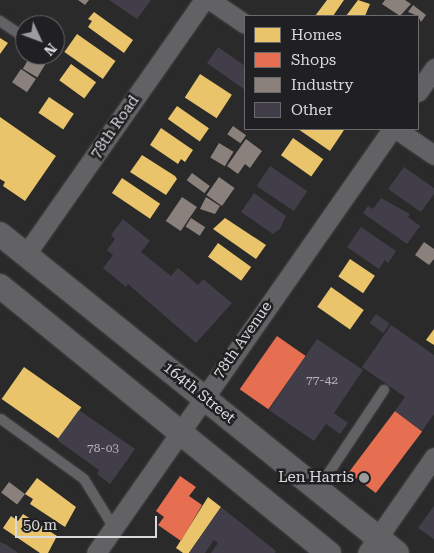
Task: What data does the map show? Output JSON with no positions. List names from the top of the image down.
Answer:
{
  "streets": {
    "street": ["78th Road", "78th Avenue", "164th Street"]
  },
  "crossings": [
    ["78th Road", "164th Street"],
    ["78th Avenue", "164th Street"]
  ],
  "places": ["Len Harris"],
  "house_numbers": ["77-42", "78-03"],
  "legend": [
    "Homes",
    "Shops",
    "Industry",
    "Other"
  ],
  "scale_bar": "50 m",
  "north": "bottom right"
}
